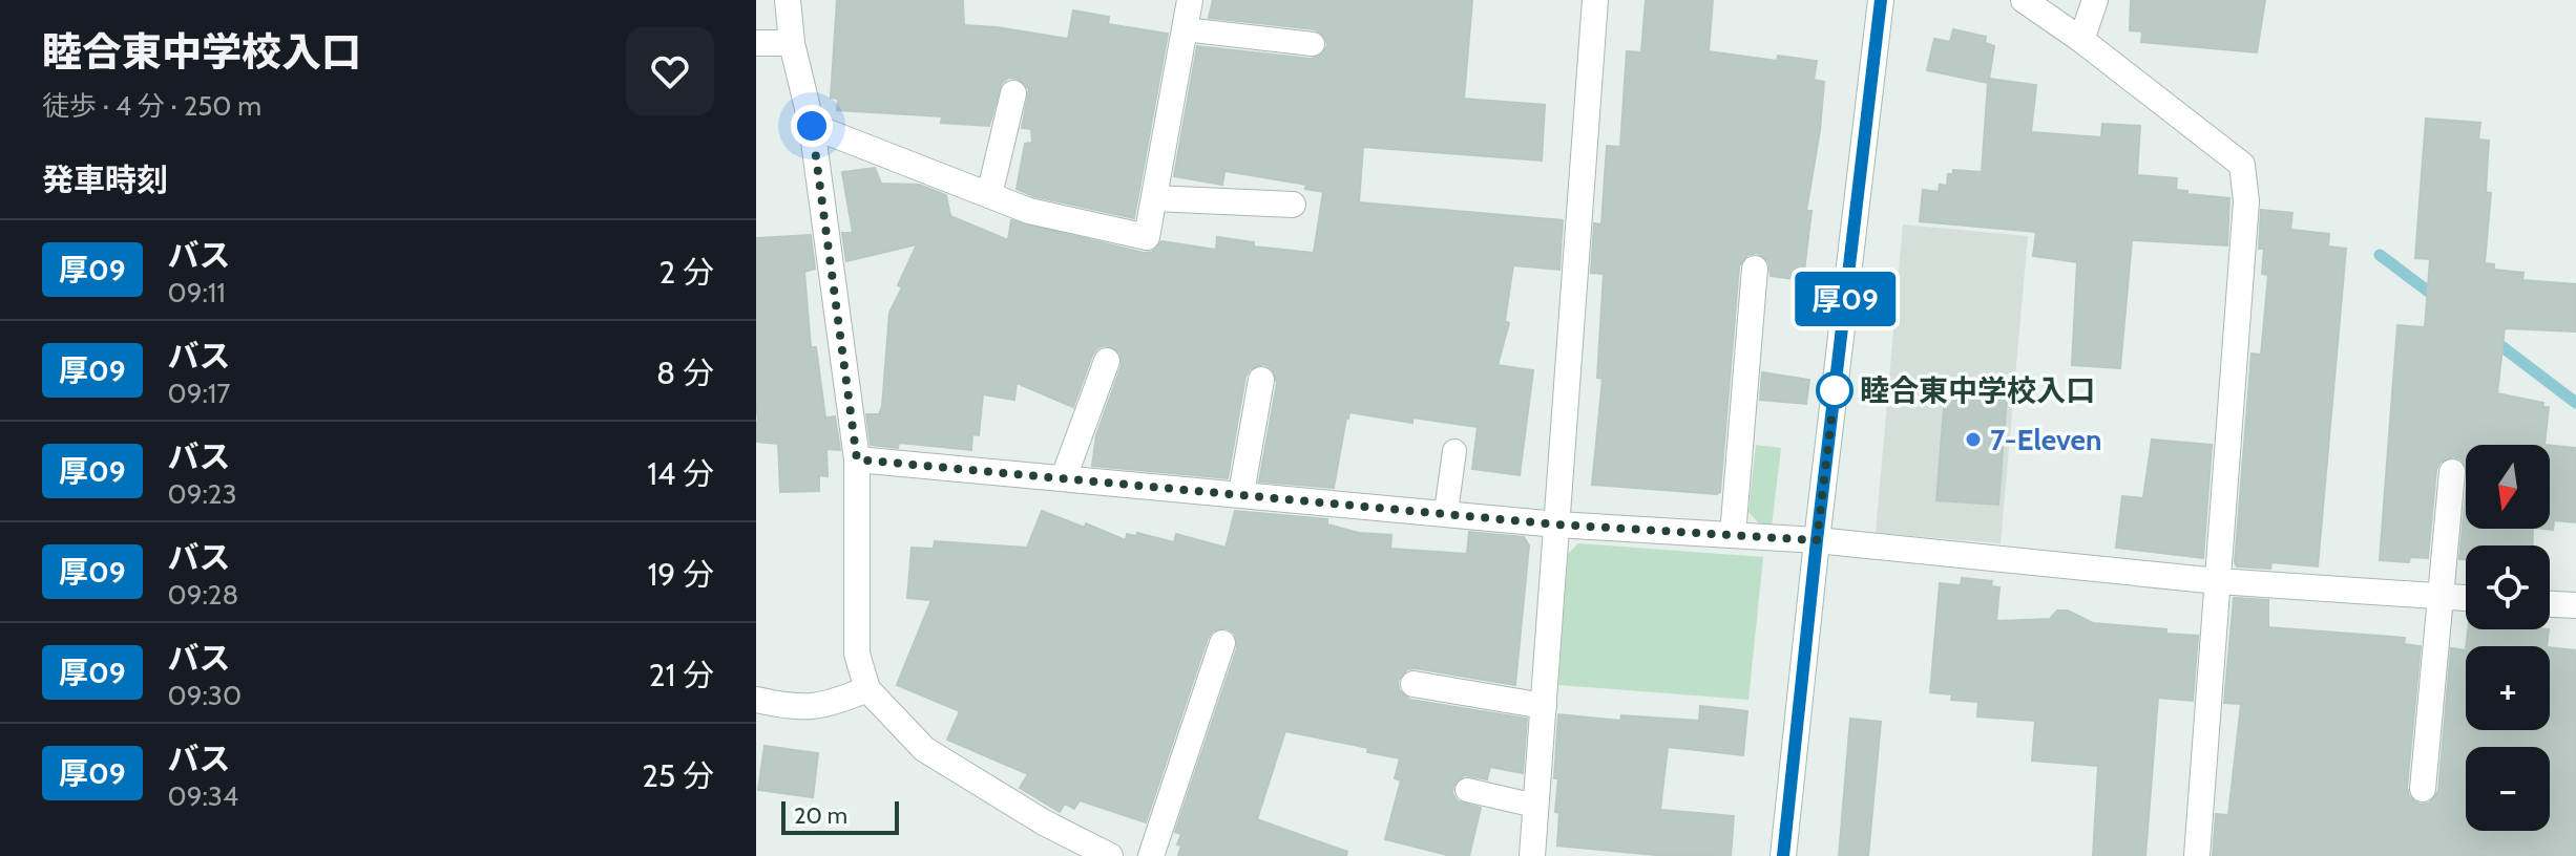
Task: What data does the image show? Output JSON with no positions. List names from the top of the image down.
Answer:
{
  "places": ["睦合東中学校入口", "7-Eleven"],
  "lines": ["bus line 厚09"],
  "scale_bar": "20 m",
  "north": "bottom",
  "page": {
    "heading": [
      ["睦合東中学校入口", "徒歩 · 4 分 · 250 m"],
      "発車時刻"
    ],
    "on_map": "厚09",
    "list": [
      {
        "mark": "厚09",
        "name": "バス",
        "note": "09:11",
        "value": "2 分"
      },
      {
        "mark": "厚09",
        "name": "バス",
        "note": "09:17",
        "value": "8 分"
      },
      {
        "mark": "厚09",
        "name": "バス",
        "note": "09:23",
        "value": "14 分"
      },
      {
        "mark": "厚09",
        "name": "バス",
        "note": "09:28",
        "value": "19 分"
      },
      {
        "mark": "厚09",
        "name": "バス",
        "note": "09:30",
        "value": "21 分"
      },
      {
        "mark": "厚09",
        "name": "バス",
        "note": "09:34",
        "value": "25 分"
      }
    ],
    "map_buttons": ["+", "−"],
    "scale": "20 m"
  }
}
